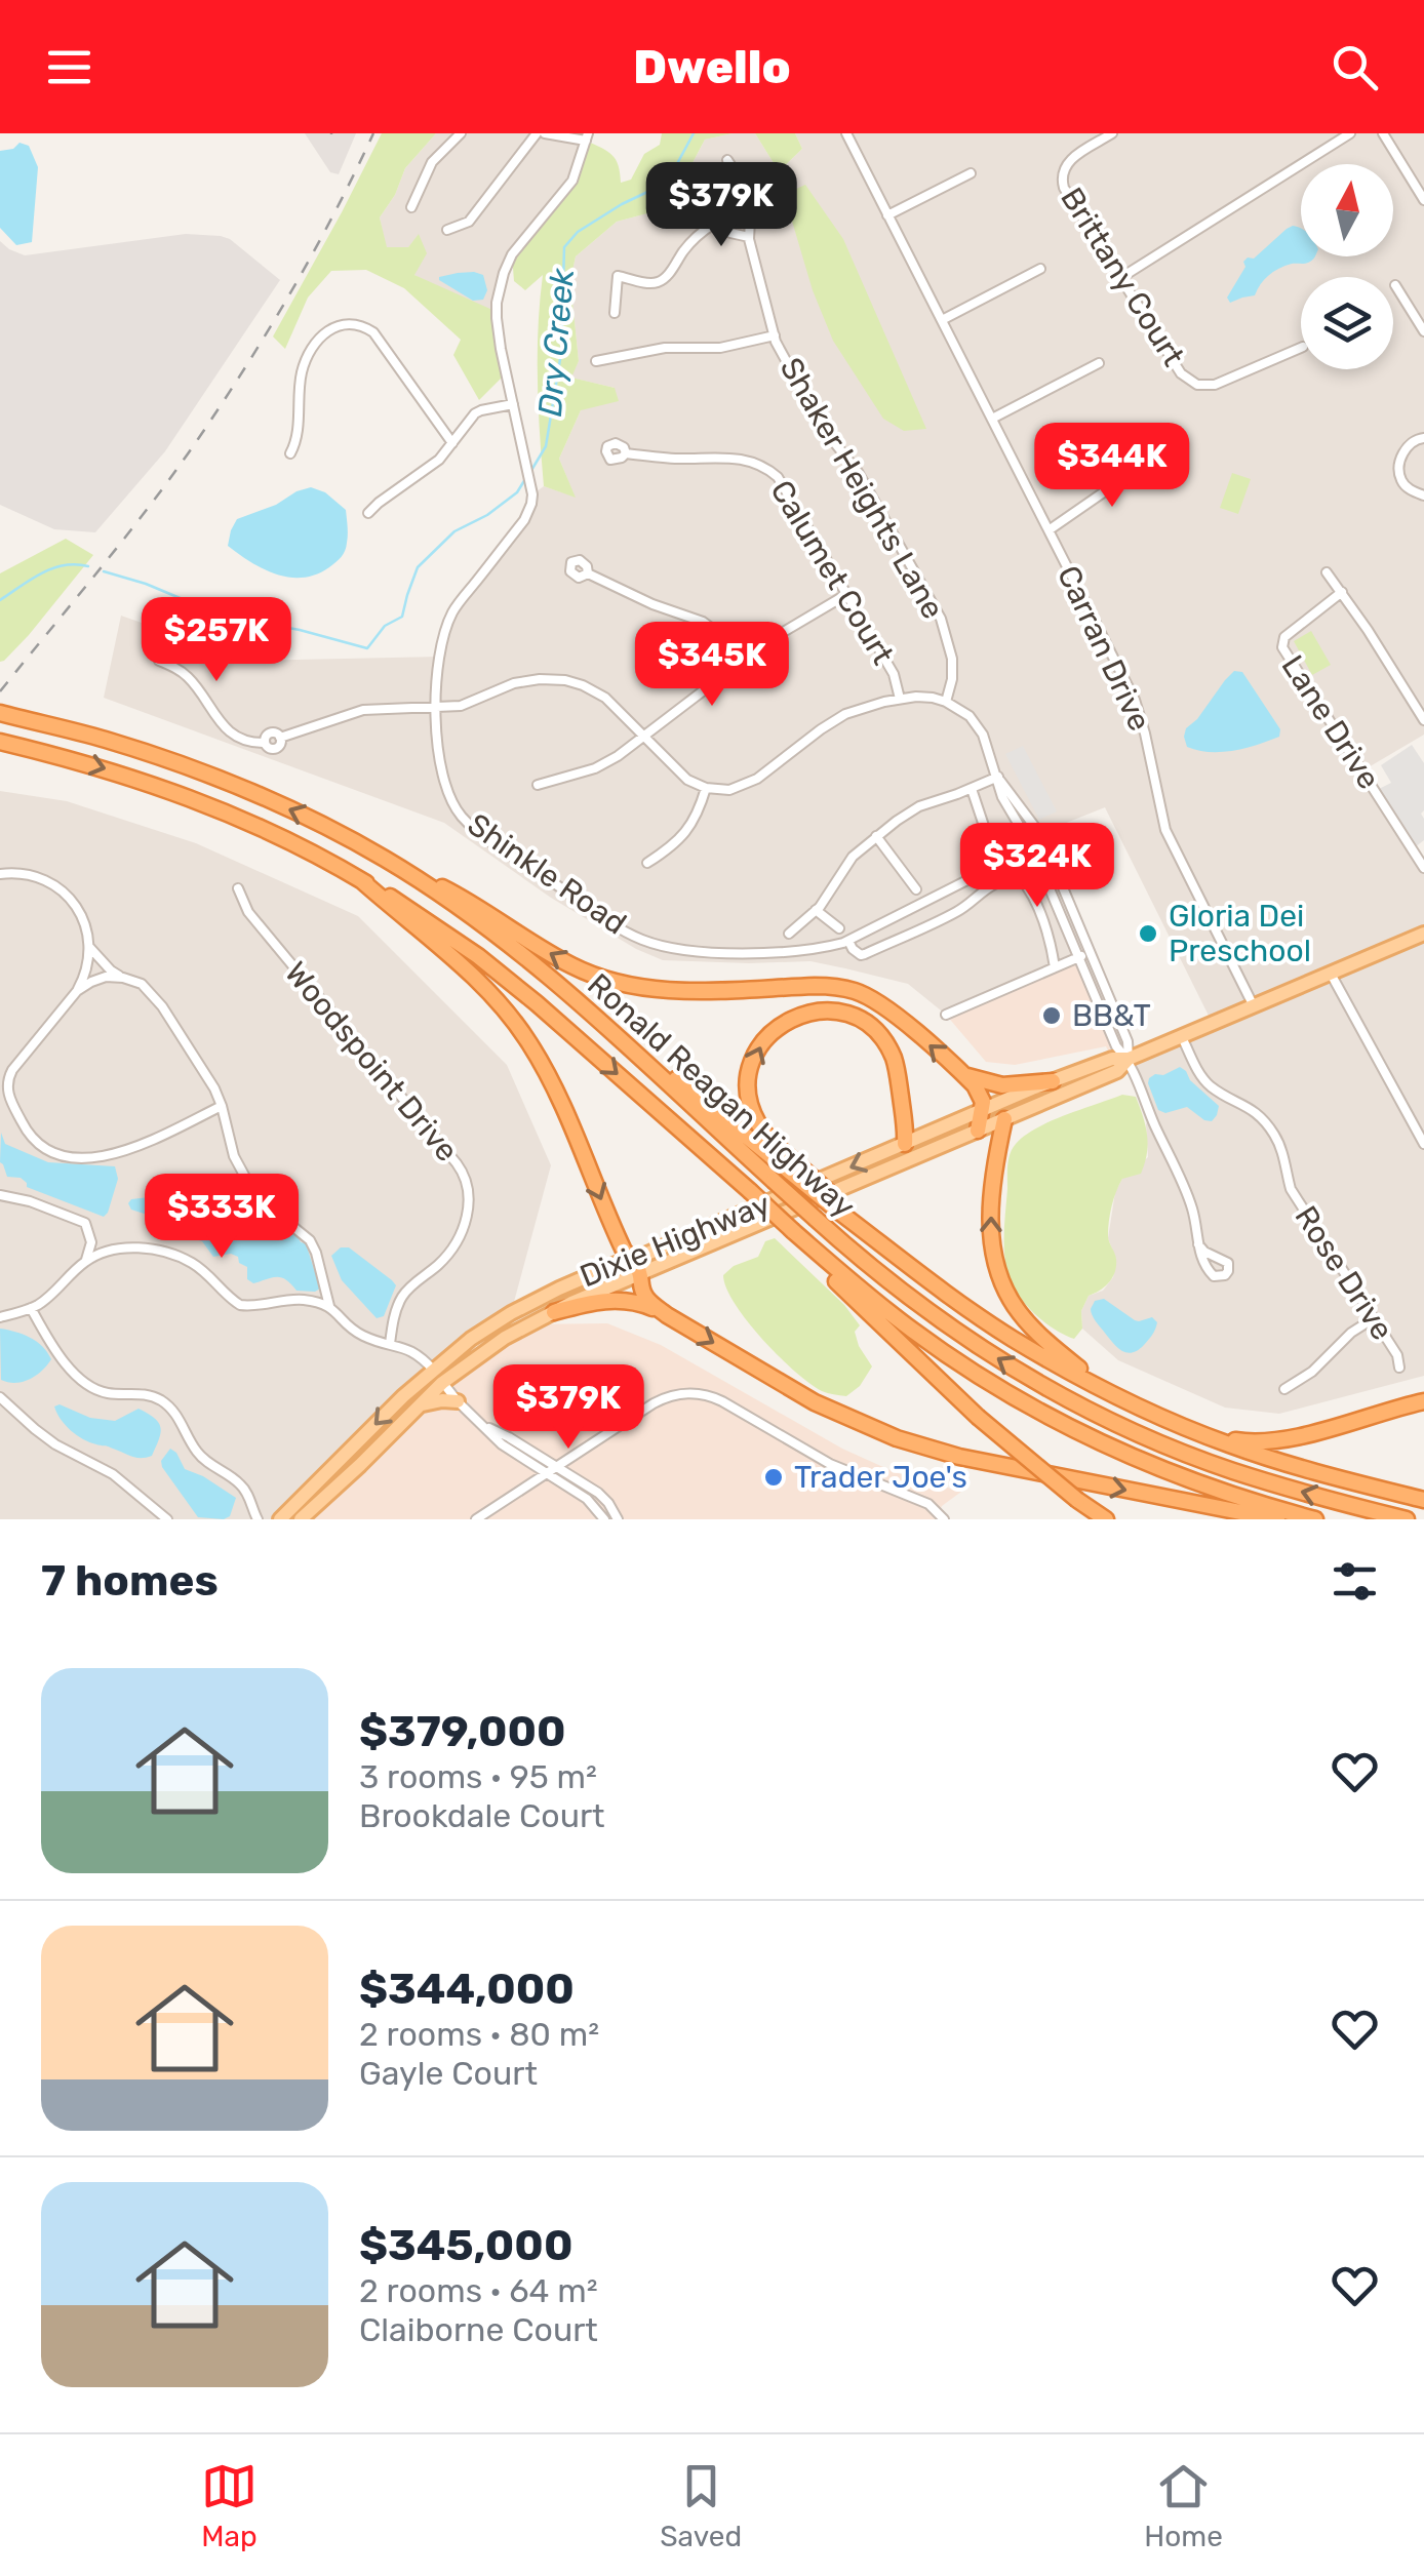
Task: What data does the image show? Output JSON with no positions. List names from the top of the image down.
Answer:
{
  "streets": {
    "highway": ["Ronald Reagan Highway"],
    "main road": ["Dixie Highway"],
    "street": [
      "Brittany Court",
      "Shaker Heights Lane",
      "Calumet Court",
      "Carran Drive",
      "Lane Drive",
      "Shinkle Road",
      "Woodspoint Drive",
      "Rose Drive"
    ]
  },
  "crossings": [
    ["Carran Drive", "Dixie Highway"],
    ["Dixie Highway", "Rose Drive"]
  ],
  "water": ["Dry Creek"],
  "places": ["Gloria Dei Preschool", "BB&T", "Trader Joe's"],
  "north": "top",
  "page": {
    "header": "Dwello",
    "price": [
      "$379K",
      "$344K",
      "$257K",
      "$345K",
      "$324K",
      "$333K",
      "$379K"
    ],
    "heading": "7 homes",
    "list": [
      {
        "name": "$379,000",
        "note": "3 rooms · 95 m² · Brookdale Court"
      },
      {
        "name": "$344,000",
        "note": "2 rooms · 80 m² · Gayle Court"
      },
      {
        "name": "$345,000",
        "note": "2 rooms · 64 m² · Claiborne Court"
      }
    ],
    "tabs": ["Map", "Saved", "Home"]
  }
}
